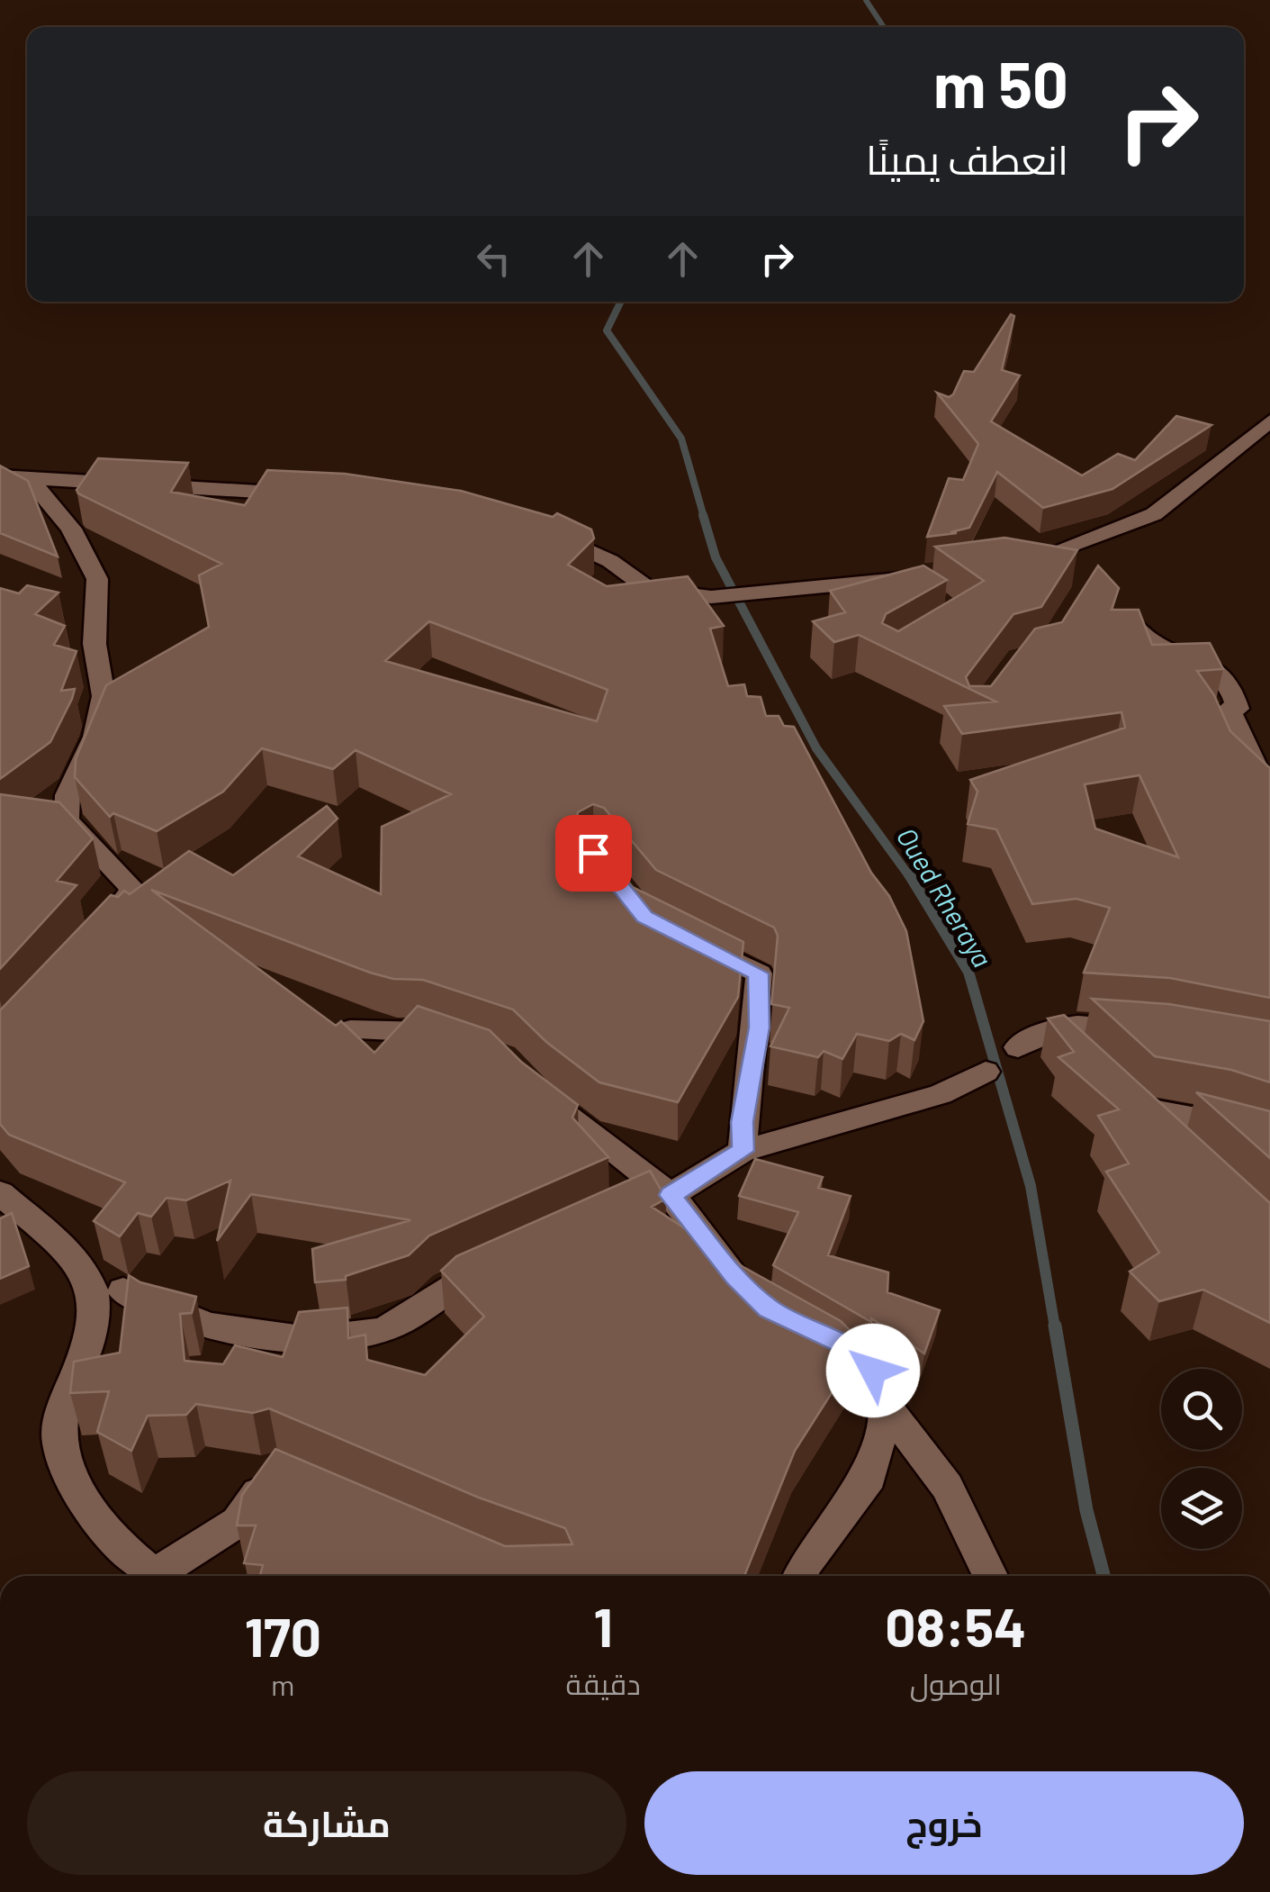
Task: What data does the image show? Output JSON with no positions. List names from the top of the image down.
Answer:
{
  "water": ["Oued Rheraya"],
  "page": {
    "turn": ["50 m", "انعطف يمينًا"],
    "eta": [
      "08:54",
      "الوصول",
      "1",
      "دقيقة",
      "170",
      "m"
    ],
    "buttons": ["خروج", "مشاركة"]
  }
}
